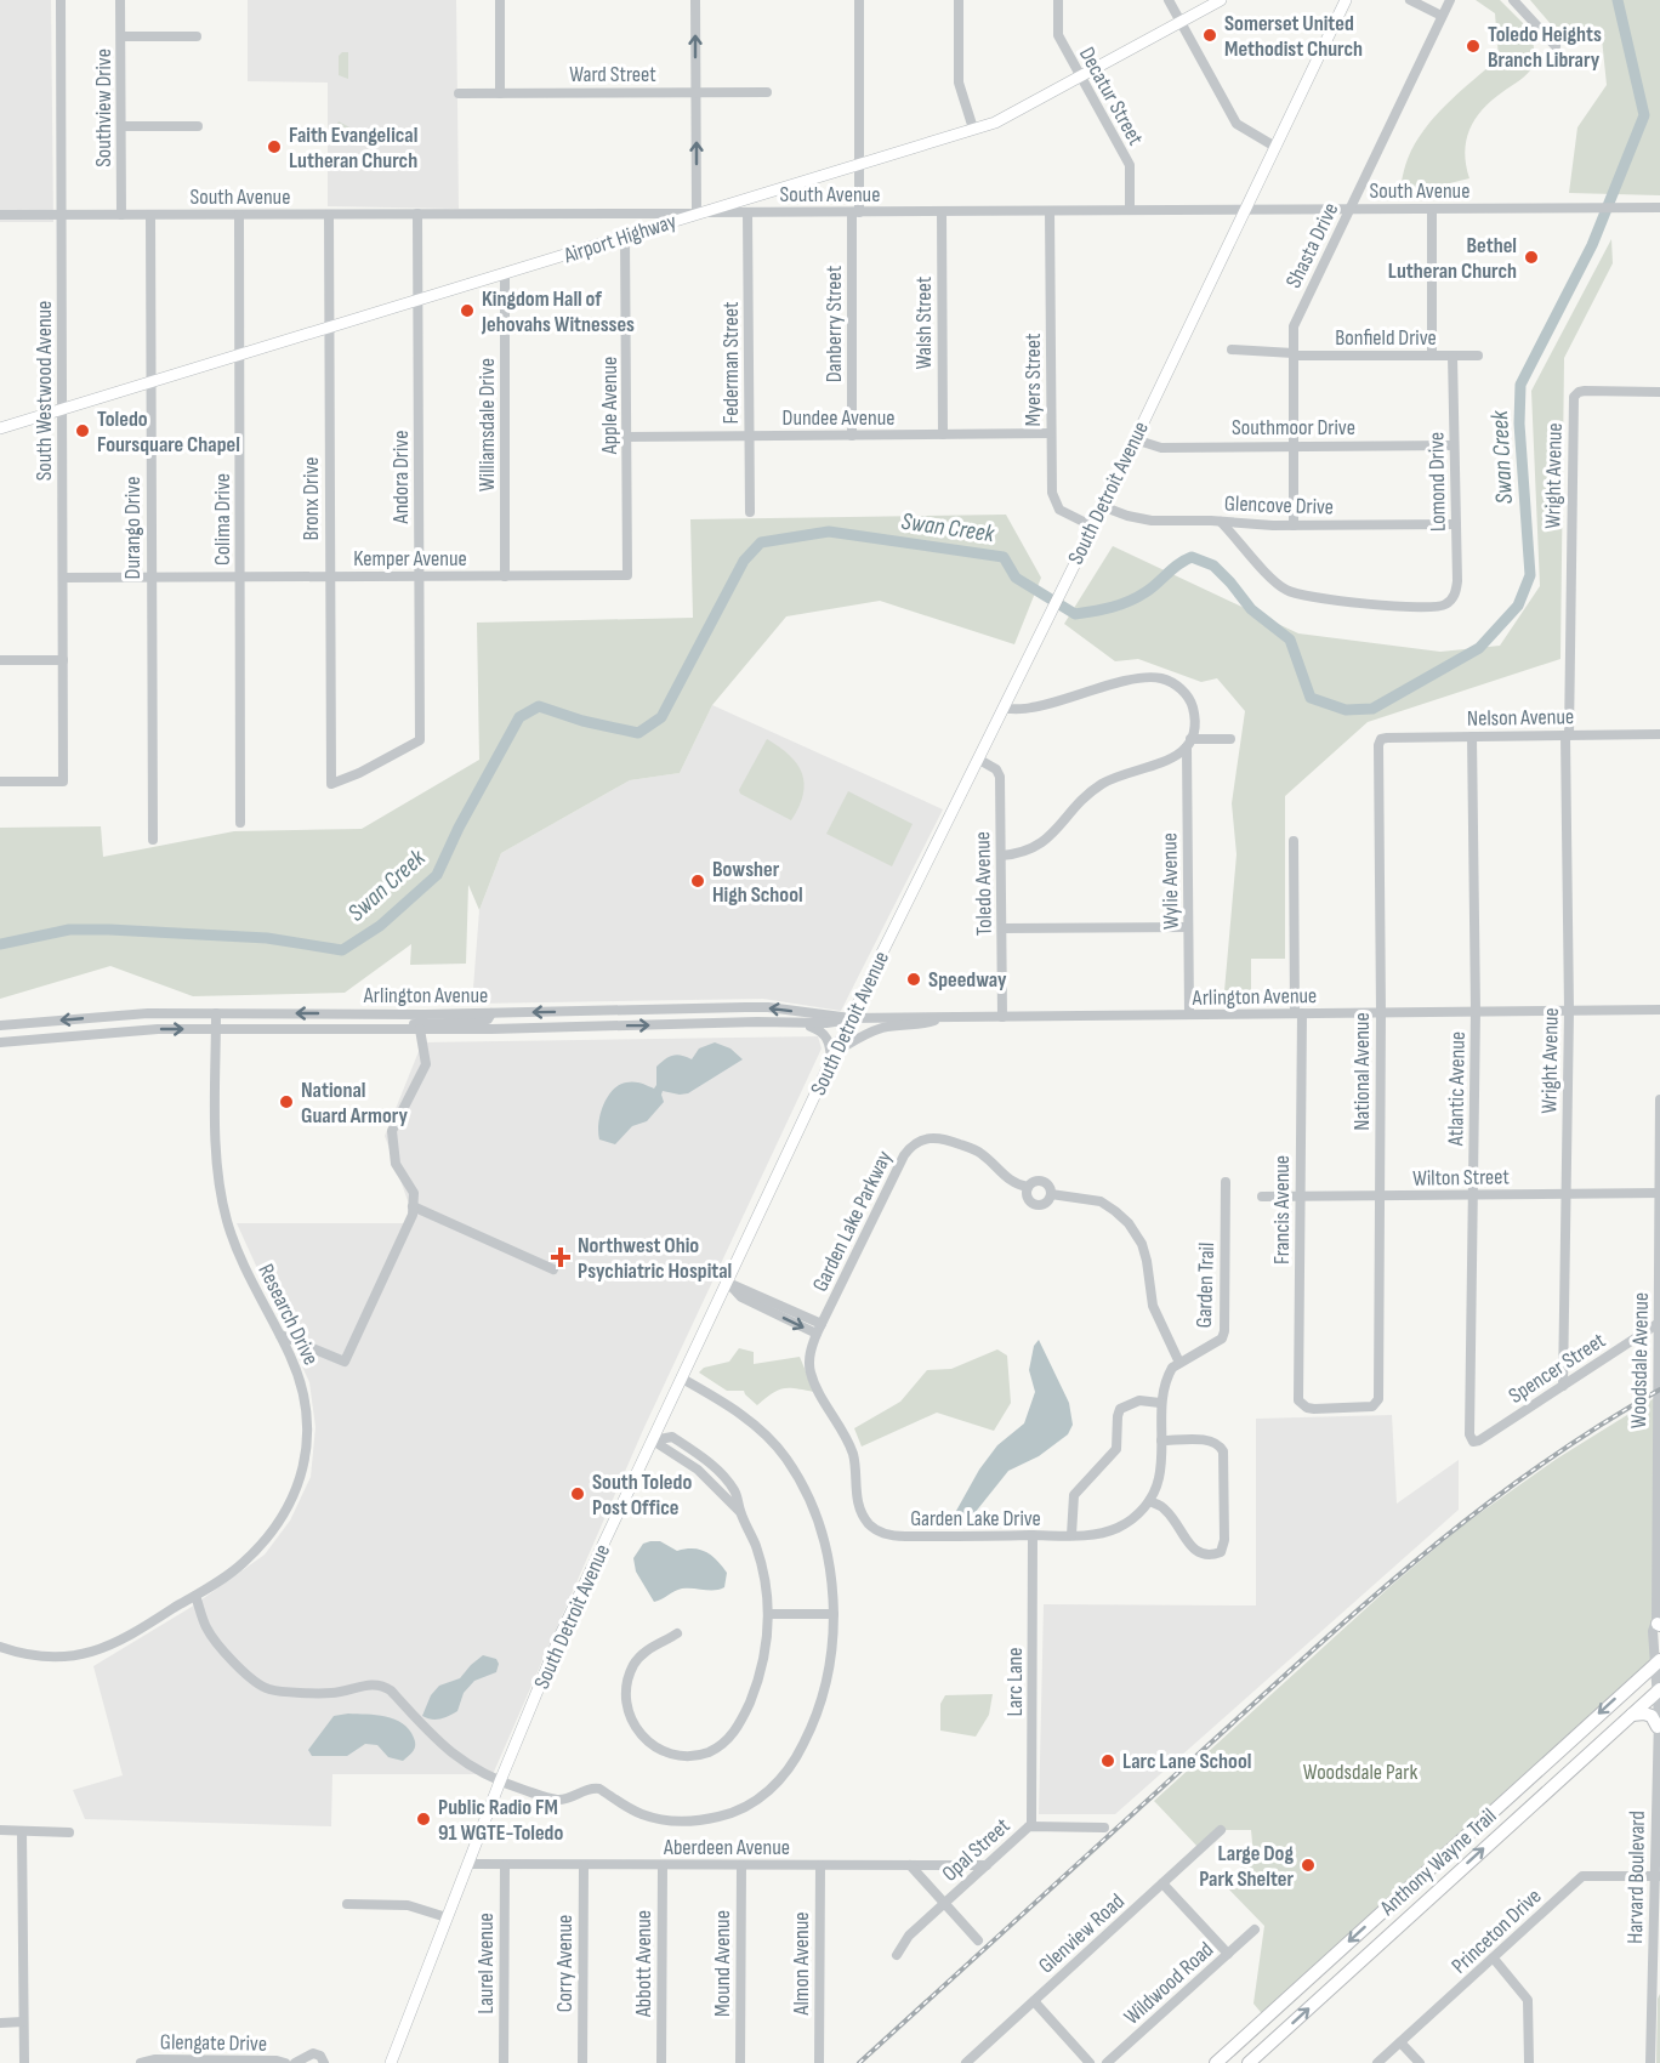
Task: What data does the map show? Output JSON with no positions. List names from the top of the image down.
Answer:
{
  "streets": {
    "highway": ["Anthony Wayne Trail"],
    "main road": ["Airport Highway", "South Detroit Avenue"],
    "street": [
      "Ward Street",
      "Decatur Street",
      "Southview Drive",
      "South Avenue",
      "Shasta Drive",
      "Walsh Street",
      "Danberry Street",
      "Bonfield Drive",
      "Federman Street",
      "Myers Street",
      "South Westwood Avenue",
      "Apple Avenue",
      "Dundee Avenue",
      "Williamsdale Drive",
      "Southmoor Drive",
      "Wright Avenue",
      "Andora Drive",
      "Lomond Drive",
      "Bronx Drive",
      "Glencove Drive",
      "Colima Drive",
      "Durango Drive",
      "Kemper Avenue",
      "Nelson Avenue",
      "Wylie Avenue",
      "Toledo Avenue",
      "Arlington Avenue",
      "National Avenue",
      "Atlantic Avenue",
      "Wilton Street",
      "Francis Avenue",
      "Garden Lake Parkway",
      "Garden Trail",
      "Research Drive",
      "Woodsdale Avenue",
      "Spencer Street",
      "Garden Lake Drive",
      "Larc Lane",
      "Aberdeen Avenue",
      "Opal Street",
      "Harvard Boulevard",
      "Princeton Drive",
      "Glenview Road",
      "Laurel Avenue",
      "Corry Avenue",
      "Abbott Avenue",
      "Mound Avenue",
      "Almon Avenue",
      "Wildwood Road",
      "Glengate Drive"
    ]
  },
  "crossings": [
    ["Decatur Street", "South Avenue"],
    ["Decatur Street", "Airport Highway"],
    ["Southview Drive", "South Avenue"],
    ["South Avenue", "Airport Highway"],
    ["South Avenue", "Shasta Drive"],
    ["South Avenue", "Walsh Street"],
    ["South Avenue", "Danberry Street"],
    ["South Avenue", "Federman Street"],
    ["South Avenue", "Myers Street"],
    ["South Avenue", "South Westwood Avenue"],
    ["South Avenue", "Andora Drive"],
    ["South Avenue", "South Detroit Avenue"],
    ["South Avenue", "Bronx Drive"],
    ["South Avenue", "Colima Drive"],
    ["South Avenue", "Durango Drive"],
    ["Airport Highway", "Danberry Street"],
    ["Airport Highway", "South Westwood Avenue"],
    ["Airport Highway", "Apple Avenue"],
    ["Airport Highway", "Williamsdale Drive"],
    ["Airport Highway", "Andora Drive"],
    ["Airport Highway", "Bronx Drive"],
    ["Airport Highway", "Colima Drive"],
    ["Airport Highway", "Durango Drive"],
    ["Shasta Drive", "Bonfield Drive"],
    ["Shasta Drive", "Southmoor Drive"],
    ["Shasta Drive", "Glencove Drive"],
    ["Walsh Street", "Dundee Avenue"],
    ["Danberry Street", "Dundee Avenue"],
    ["Bonfield Drive", "Lomond Drive"],
    ["Federman Street", "Dundee Avenue"],
    ["Myers Street", "Dundee Avenue"],
    ["Myers Street", "South Detroit Avenue"],
    ["South Westwood Avenue", "Kemper Avenue"],
    ["Apple Avenue", "Dundee Avenue"],
    ["Apple Avenue", "Kemper Avenue"],
    ["Williamsdale Drive", "Kemper Avenue"],
    ["Southmoor Drive", "Lomond Drive"],
    ["Southmoor Drive", "South Detroit Avenue"],
    ["Wright Avenue", "Nelson Avenue"],
    ["Wright Avenue", "Arlington Avenue"],
    ["Wright Avenue", "Wilton Street"],
    ["Wright Avenue", "Spencer Street"],
    ["Andora Drive", "Bronx Drive"],
    ["Andora Drive", "Kemper Avenue"],
    ["Lomond Drive", "Glencove Drive"],
    ["South Detroit Avenue", "Glencove Drive"],
    ["South Detroit Avenue", "Wylie Avenue"],
    ["South Detroit Avenue", "Toledo Avenue"],
    ["South Detroit Avenue", "Arlington Avenue"],
    ["South Detroit Avenue", "Aberdeen Avenue"],
    ["Bronx Drive", "Kemper Avenue"],
    ["Colima Drive", "Kemper Avenue"],
    ["Durango Drive", "Kemper Avenue"],
    ["Nelson Avenue", "National Avenue"],
    ["Nelson Avenue", "Atlantic Avenue"],
    ["Wylie Avenue", "Arlington Avenue"],
    ["Toledo Avenue", "Arlington Avenue"],
    ["Arlington Avenue", "National Avenue"],
    ["Arlington Avenue", "Atlantic Avenue"],
    ["Arlington Avenue", "Francis Avenue"],
    ["Arlington Avenue", "Research Drive"],
    ["National Avenue", "Wilton Street"],
    ["National Avenue", "Francis Avenue"],
    ["Atlantic Avenue", "Wilton Street"],
    ["Atlantic Avenue", "Spencer Street"],
    ["Wilton Street", "Francis Avenue"],
    ["Wilton Street", "Woodsdale Avenue"],
    ["Garden Lake Parkway", "Garden Lake Drive"],
    ["Woodsdale Avenue", "Spencer Street"],
    ["Woodsdale Avenue", "Anthony Wayne Trail"],
    ["Woodsdale Avenue", "Harvard Boulevard"],
    ["Garden Lake Drive", "Larc Lane"],
    ["Larc Lane", "Opal Street"],
    ["Aberdeen Avenue", "Opal Street"],
    ["Aberdeen Avenue", "Laurel Avenue"],
    ["Aberdeen Avenue", "Corry Avenue"],
    ["Aberdeen Avenue", "Abbott Avenue"],
    ["Aberdeen Avenue", "Mound Avenue"],
    ["Aberdeen Avenue", "Almon Avenue"],
    ["Anthony Wayne Trail", "Harvard Boulevard"],
    ["Harvard Boulevard", "Princeton Drive"]
  ],
  "water": ["Swan Creek"],
  "parks": ["Woodsdale Park"],
  "places": {
    "other": [
      "Somerset United Methodist Church",
      "Toledo Heights Branch Library",
      "Faith Evangelical Lutheran Church",
      "Bethel Lutheran Church",
      "Kingdom Hall of Jehovahs Witnesses",
      "Toledo Foursquare Chapel",
      "Bowsher High School",
      "Speedway",
      "National Guard Armory",
      "South Toledo Post Office",
      "Larc Lane School",
      "Public Radio FM 91 WGTE-Toledo",
      "Large Dog Park Shelter"
    ],
    "health": ["Northwest Ohio Psychiatric Hospital"]
  }
}
